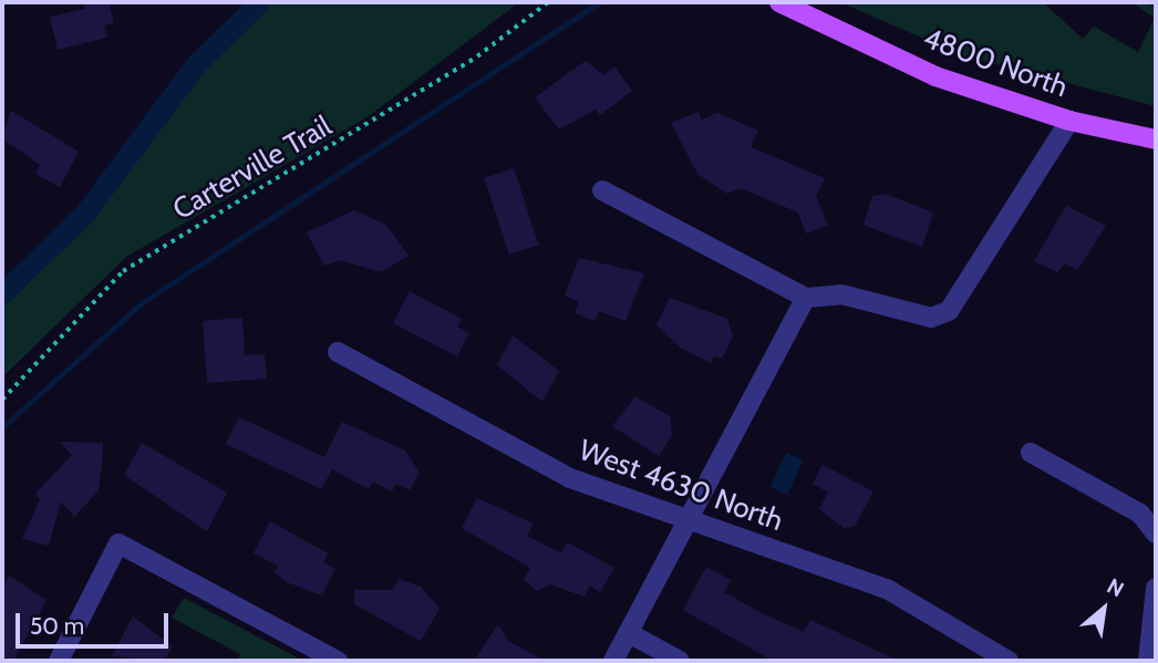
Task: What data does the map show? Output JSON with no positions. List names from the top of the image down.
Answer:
{
  "streets": {
    "main road": ["4800 North"],
    "street": ["West 4630 North"],
    "path": ["Carterville Trail"]
  },
  "scale_bar": "50 m",
  "north": "top right"
}
